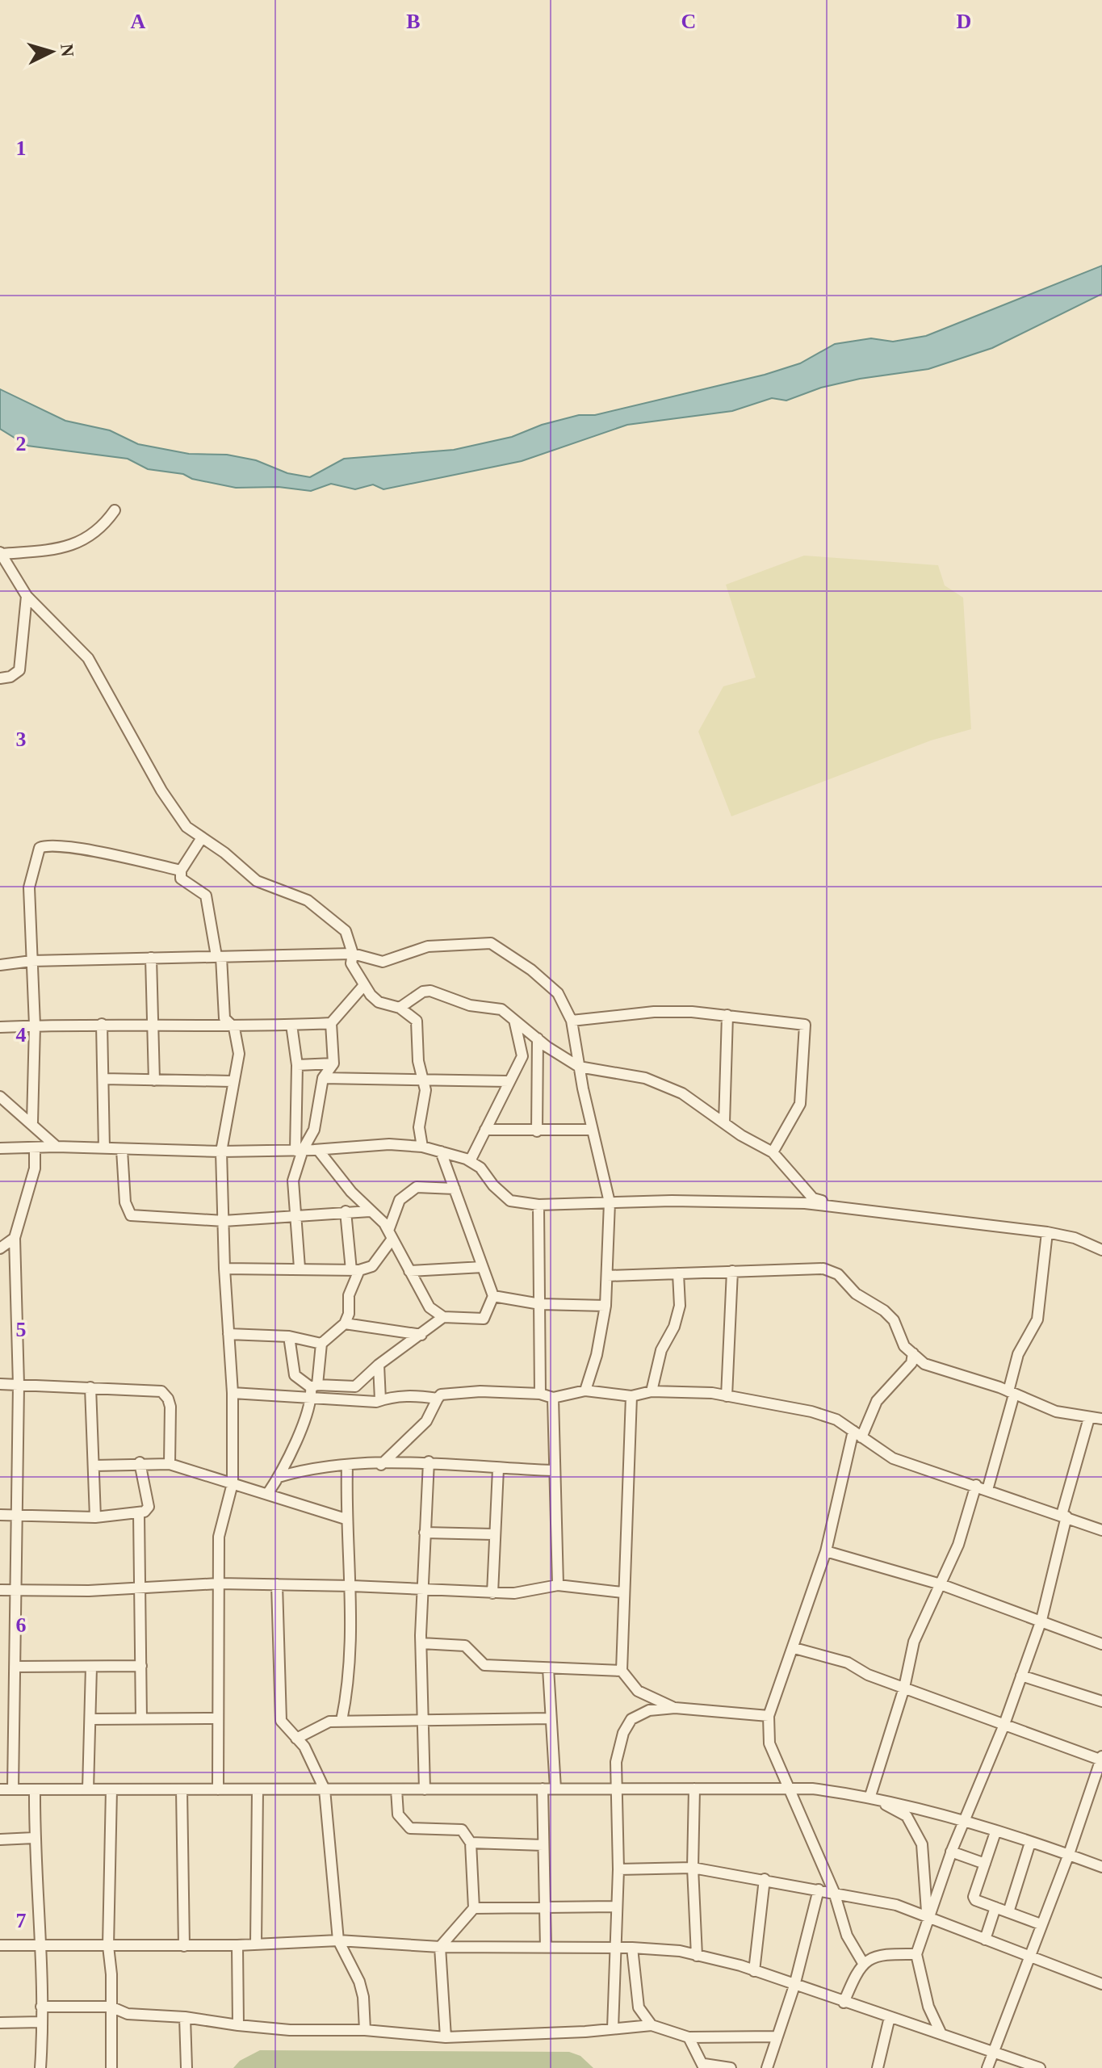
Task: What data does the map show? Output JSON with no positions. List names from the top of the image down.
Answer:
{
  "north": "right",
  "grid": {
    "columns": [
      "A",
      "B",
      "C",
      "D"
    ],
    "rows": [
      "1",
      "2",
      "3",
      "4",
      "5",
      "6",
      "7"
    ]
  }
}
